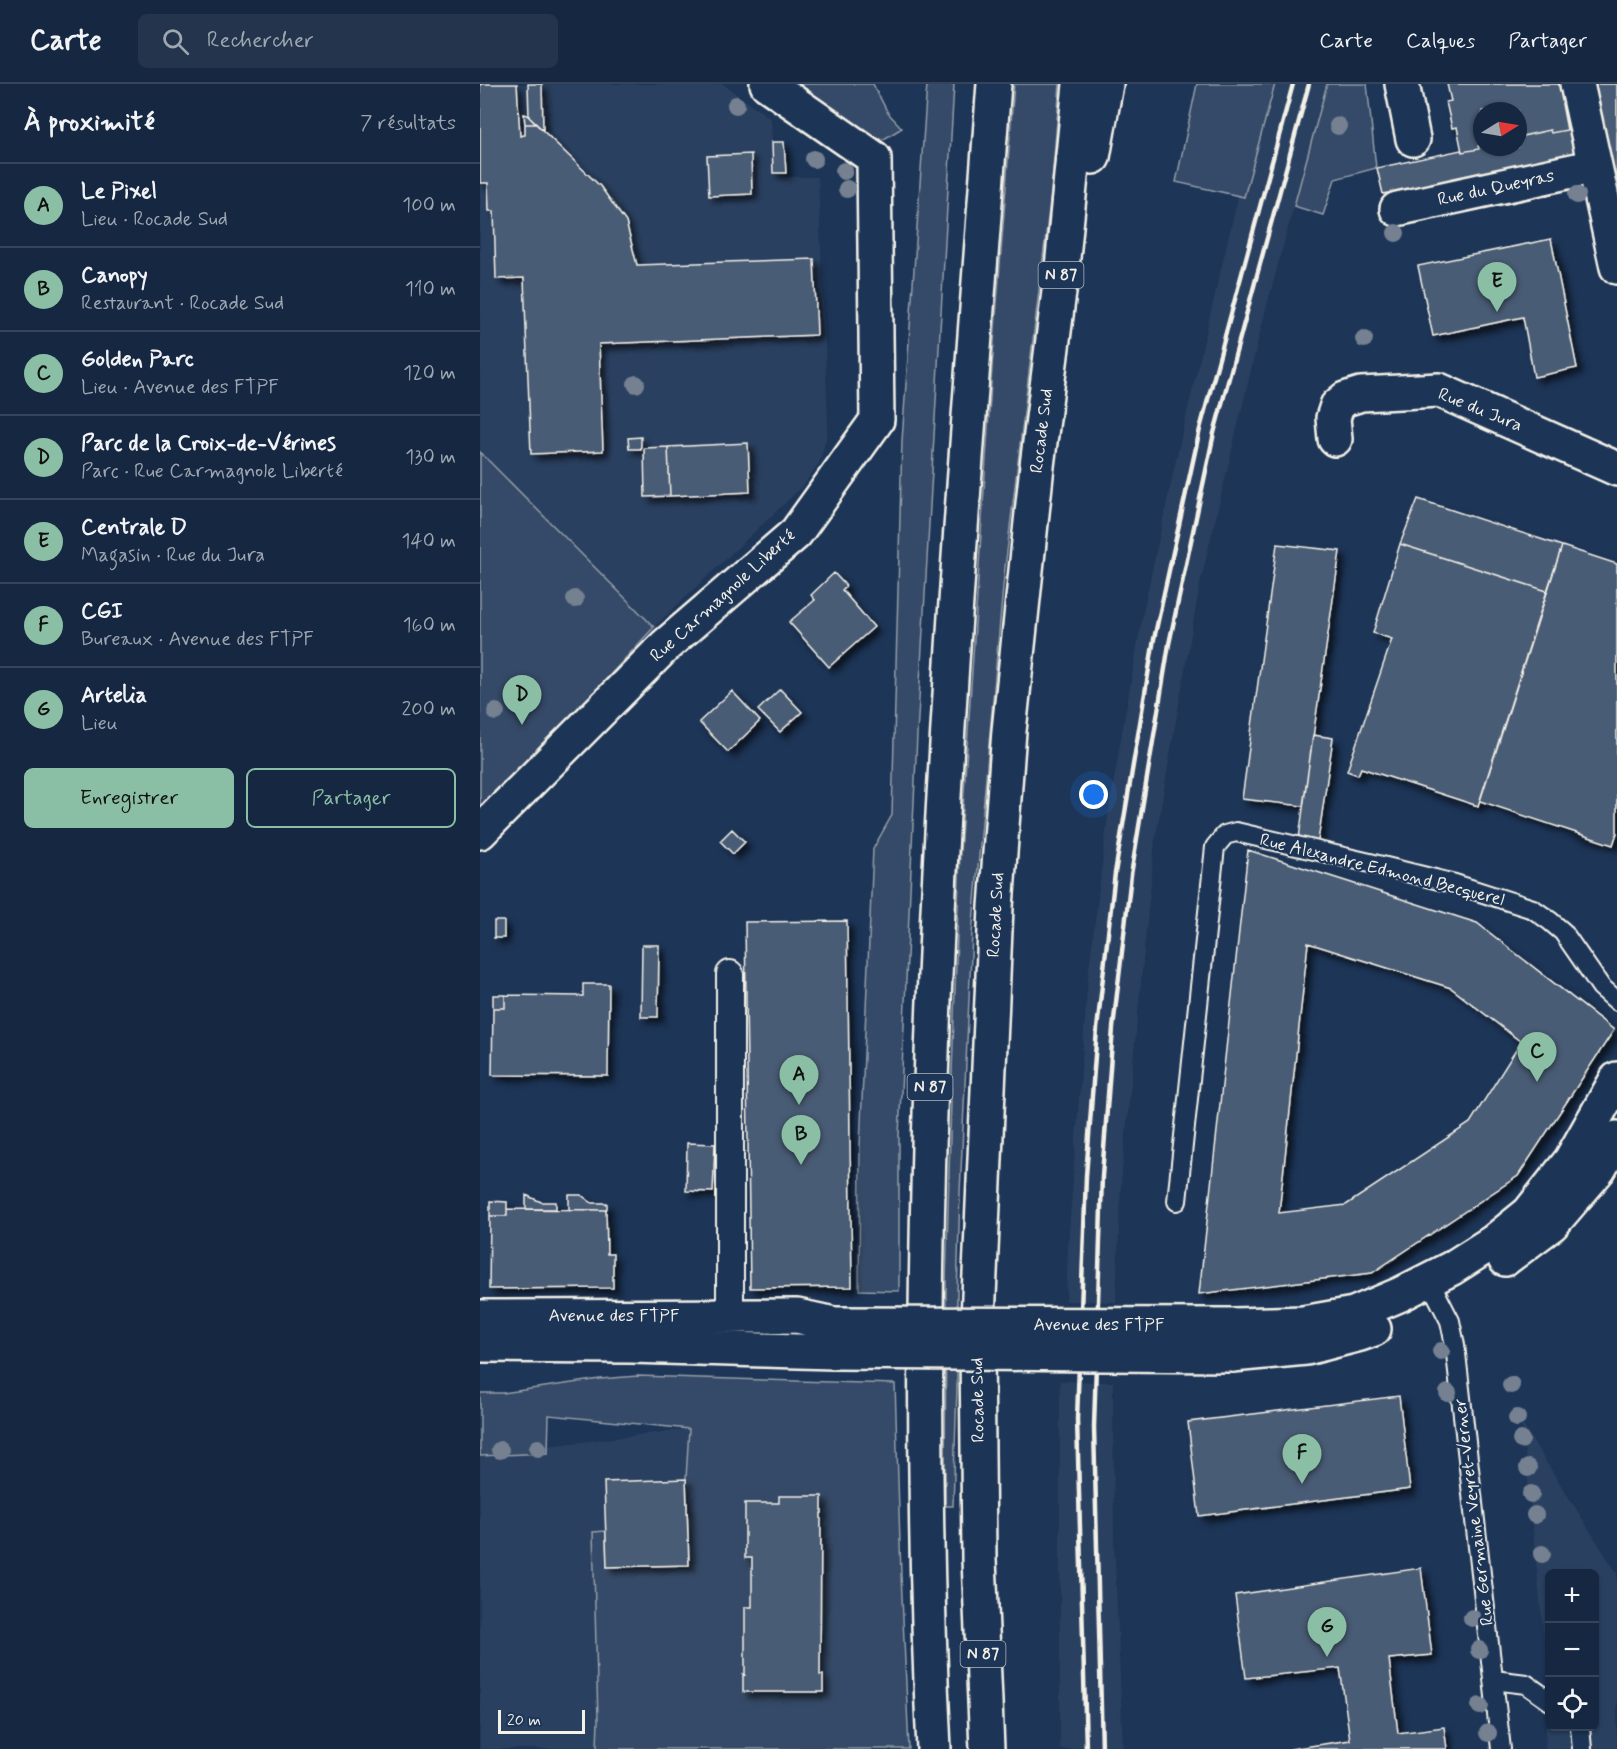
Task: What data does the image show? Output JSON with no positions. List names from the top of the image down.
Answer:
{
  "streets": {
    "main road": [
      "Rue du Queyras",
      "N 87",
      "Rue du Jura",
      "Rocade Sud",
      "Rue Carmagnole Liberté",
      "Avenue des FTPF"
    ],
    "lane": ["Rue Alexandre Edmond Becquerel", "Rue Germaine Veyret-Verner"]
  },
  "crossings": [
    ["Avenue des FTPF", "Rue Germaine Veyret-Verner"]
  ],
  "scale_bar": "20 m",
  "north": "right",
  "page": {
    "header": "Carte",
    "search": "Rechercher",
    "nav": ["Carte", "Calques", "Partager"],
    "heading": ["À proximité", "7 résultats"],
    "list": [
      {
        "mark": "A",
        "name": "Le Pixel",
        "note": "Lieu · Rocade Sud",
        "value": "100 m"
      },
      {
        "mark": "B",
        "name": "Canopy",
        "note": "Restaurant · Rocade Sud",
        "value": "110 m"
      },
      {
        "mark": "C",
        "name": "Golden Parc",
        "note": "Lieu · Avenue des FTPF",
        "value": "120 m"
      },
      {
        "mark": "D",
        "name": "Parc de la Croix-de-Vérines",
        "note": "Parc · Rue Carmagnole Liberté",
        "value": "130 m"
      },
      {
        "mark": "E",
        "name": "Centrale D",
        "note": "Magasin · Rue du Jura",
        "value": "140 m"
      },
      {
        "mark": "F",
        "name": "CGI",
        "note": "Bureaux · Avenue des FTPF",
        "value": "160 m"
      },
      {
        "mark": "G",
        "name": "Artelia",
        "note": "Lieu",
        "value": "200 m"
      }
    ],
    "pins": [
      "E",
      "D",
      "C",
      "A",
      "B",
      "F",
      "G"
    ],
    "buttons": ["Enregistrer", "Partager"],
    "map_buttons": ["+", "−"],
    "scale": "20 m"
  }
}
